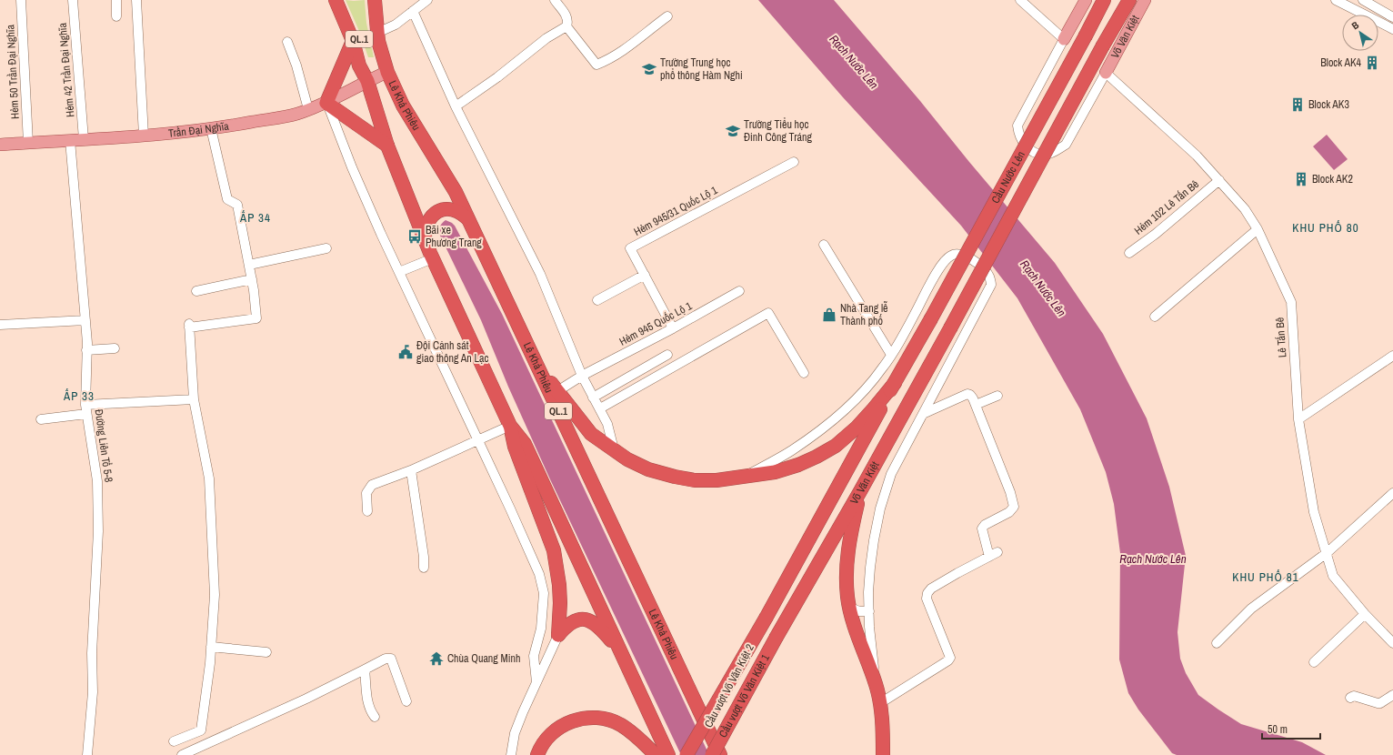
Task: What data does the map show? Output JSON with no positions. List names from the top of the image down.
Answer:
{
  "streets": {
    "highway": [
      "Võ Văn Kiệt",
      "QL.1",
      "Lê Khả Phiêu",
      "Cầu Nước Lên",
      "Cầu vượt Võ Văn Kiệt 2",
      "Cầu vượt Võ Văn Kiệt 1"
    ],
    "main road": ["Trần Đại Nghĩa"],
    "street": [
      "Hẻm 42 Trần Đại Nghĩa",
      "Hẻm 50 Trần Đại Nghĩa",
      "Hẻm 102 Lê Tấn Bê",
      "Hẻm 945/31 Quốc Lộ 1",
      "Hẻm 945 Quốc Lộ 1",
      "Lê Tấn Bê",
      "Đường Liên Tổ 5-8"
    ]
  },
  "crossings": [
    ["Võ Văn Kiệt", "Cầu Nước Lên"],
    ["Võ Văn Kiệt", "Lê Tấn Bê"],
    ["Võ Văn Kiệt", "Cầu vượt Võ Văn Kiệt 2"],
    ["Võ Văn Kiệt", "Cầu vượt Võ Văn Kiệt 1"],
    ["QL.1", "Trần Đại Nghĩa"],
    ["Hẻm 42 Trần Đại Nghĩa", "Trần Đại Nghĩa"],
    ["Hẻm 50 Trần Đại Nghĩa", "Trần Đại Nghĩa"],
    ["Lê Khả Phiêu", "Trần Đại Nghĩa"],
    ["Trần Đại Nghĩa", "Đường Liên Tổ 5-8"],
    ["Hẻm 102 Lê Tấn Bê", "Lê Tấn Bê"],
    ["Hẻm 945/31 Quốc Lộ 1", "Hẻm 945 Quốc Lộ 1"]
  ],
  "districts": [
    "ẤP 34",
    "KHU PHỐ 80",
    "ẤP 33",
    "KHU PHỐ 81"
  ],
  "water": ["Rạch Nước Lên"],
  "places": {
    "building": ["Block AK4", "Block AK3", "Block AK2"],
    "school or university": ["Trường Trung học phổ thông Hàm Nghi", "Trường Tiểu học Đinh Công Tráng"],
    "bus stop": ["Bãi xe Phương Trang"],
    "shop": ["Nhà Tang lễ Thành phố"],
    "public building": ["Đội Cảnh sát giao thông An Lạc"],
    "temple": ["Chùa Quang Minh"]
  },
  "scale_bar": "50 m",
  "north": "top left"
}
